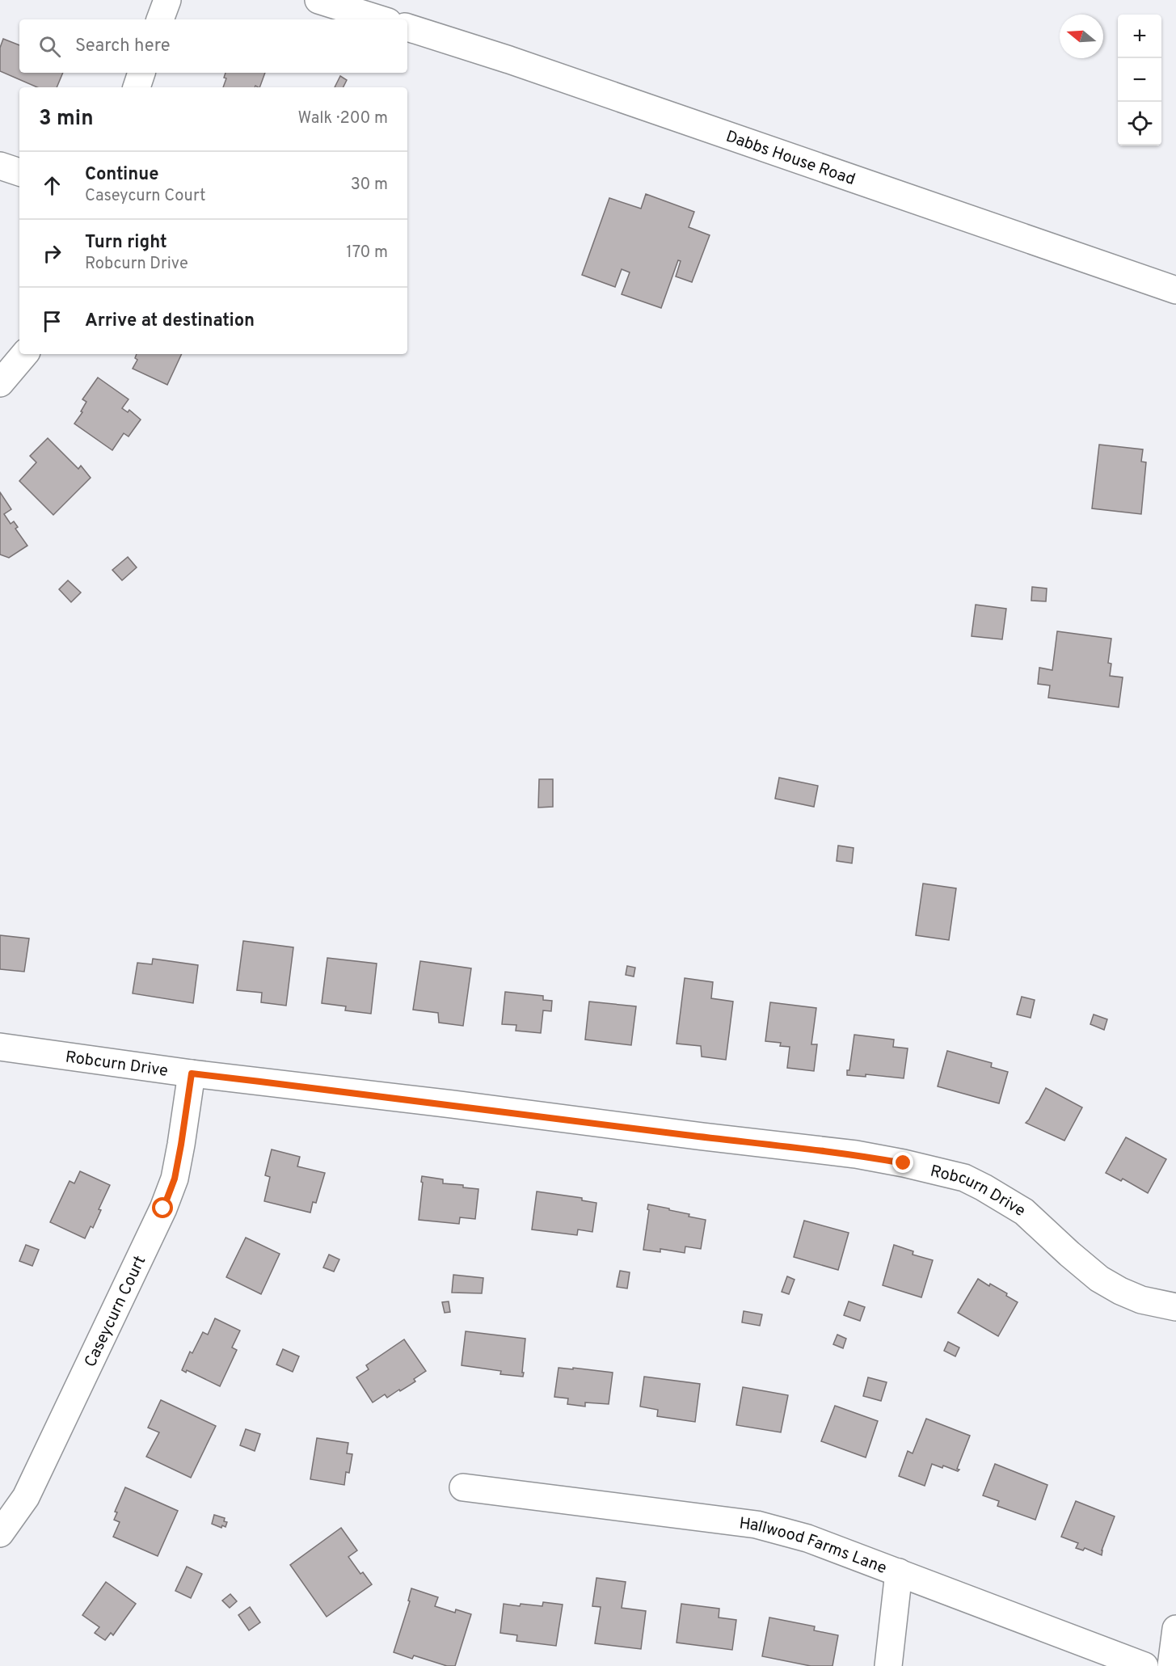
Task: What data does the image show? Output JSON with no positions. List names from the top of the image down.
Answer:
{
  "streets": {
    "street": [
      "Dabbs House Road",
      "Robcurn Drive",
      "Caseycurn Court",
      "Hallwood Farms Lane"
    ]
  },
  "crossings": [
    ["Robcurn Drive", "Caseycurn Court"]
  ],
  "north": "left",
  "page": {
    "map_buttons": ["+", "−"],
    "search": "Search here",
    "heading": ["3 min", "Walk · 200 m"],
    "list": [
      ["Continue", "Caseycurn Court", "30 m"],
      ["Turn right", "Robcurn Drive", "170 m"],
      "Arrive at destination"
    ]
  }
}
